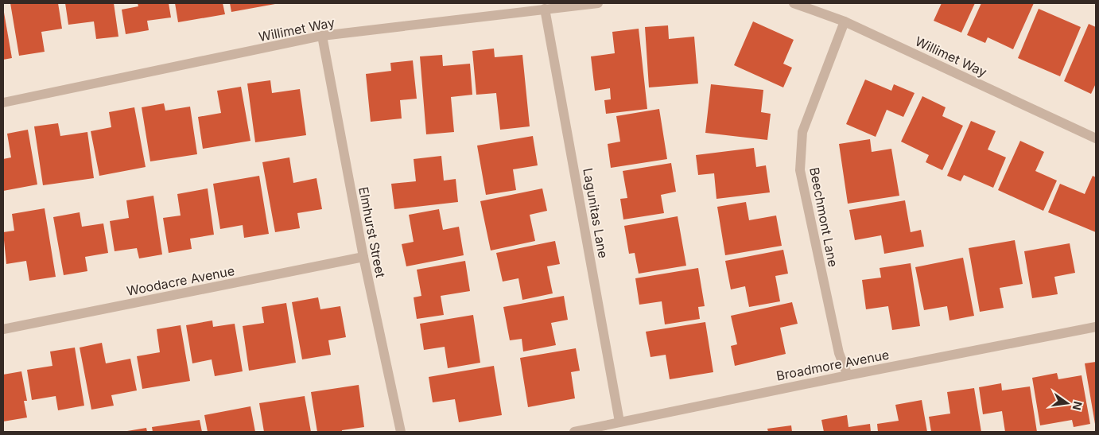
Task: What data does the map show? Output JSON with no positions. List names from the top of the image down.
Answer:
{
  "streets": {
    "street": [
      "Willimet Way",
      "Lagunitas Lane",
      "Beechmont Lane",
      "Elmhurst Street",
      "Woodacre Avenue",
      "Broadmore Avenue"
    ]
  },
  "crossings": [
    ["Willimet Way", "Lagunitas Lane"],
    ["Willimet Way", "Beechmont Lane"],
    ["Willimet Way", "Elmhurst Street"],
    ["Lagunitas Lane", "Broadmore Avenue"],
    ["Beechmont Lane", "Broadmore Avenue"],
    ["Elmhurst Street", "Woodacre Avenue"]
  ],
  "north": "right"
}
